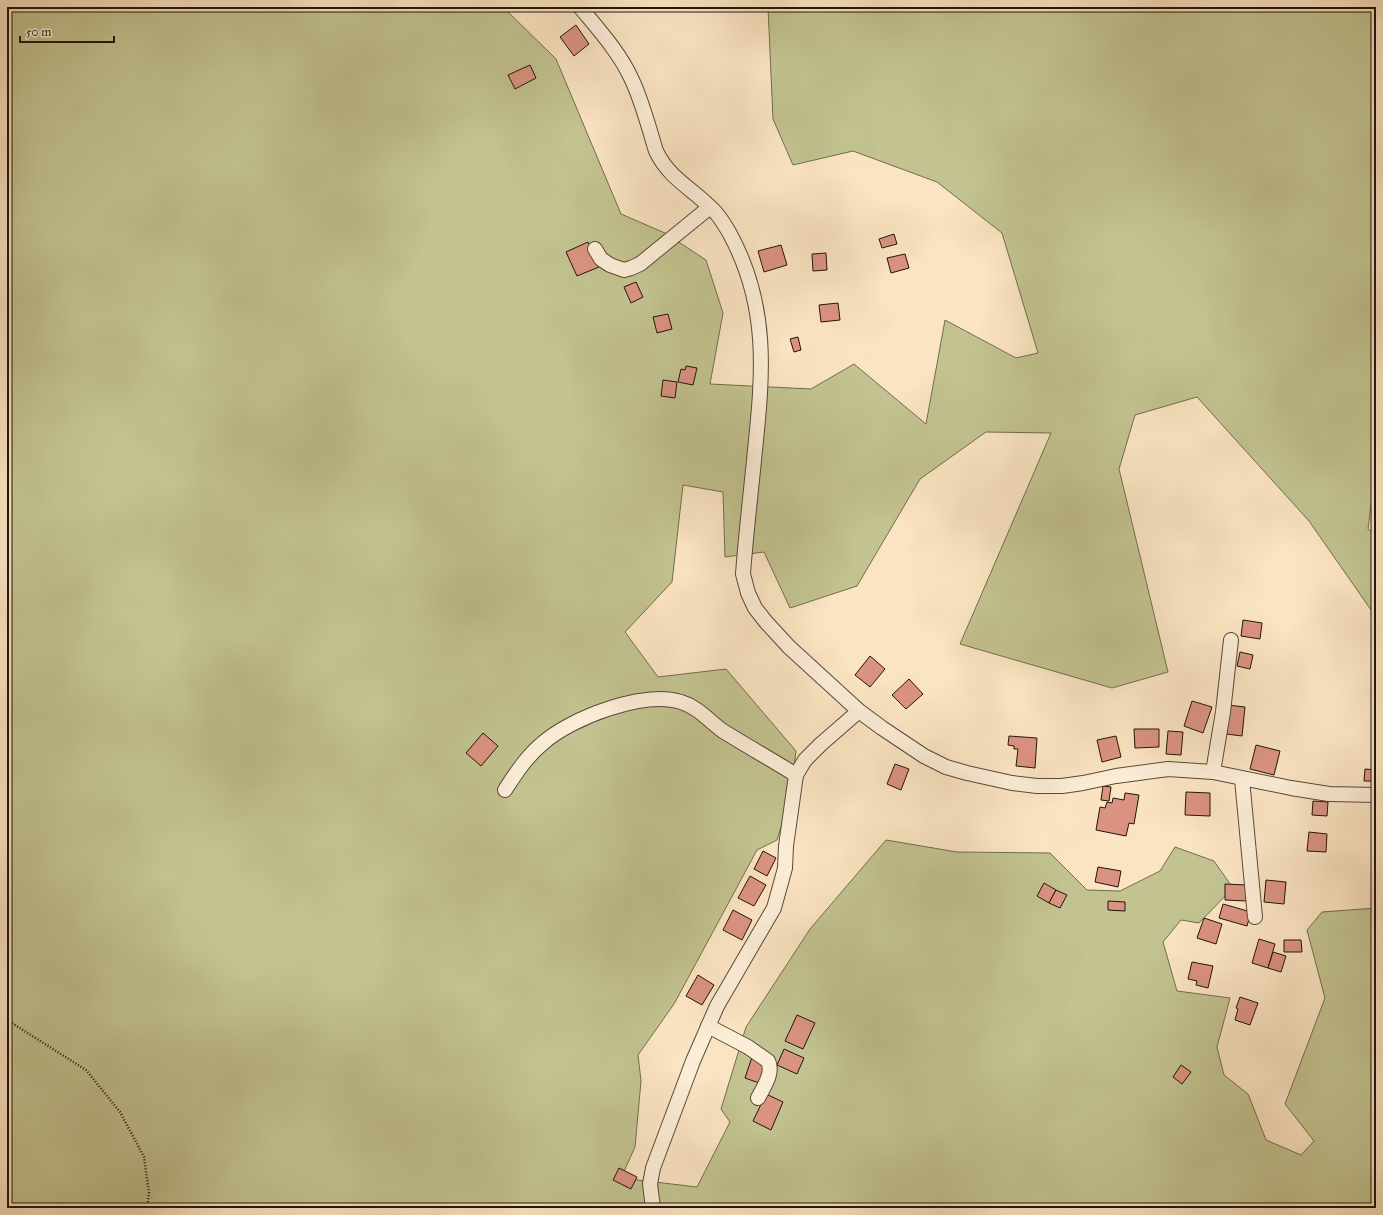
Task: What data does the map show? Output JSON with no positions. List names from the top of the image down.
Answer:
{
  "scale_bar": "50 m"
}
